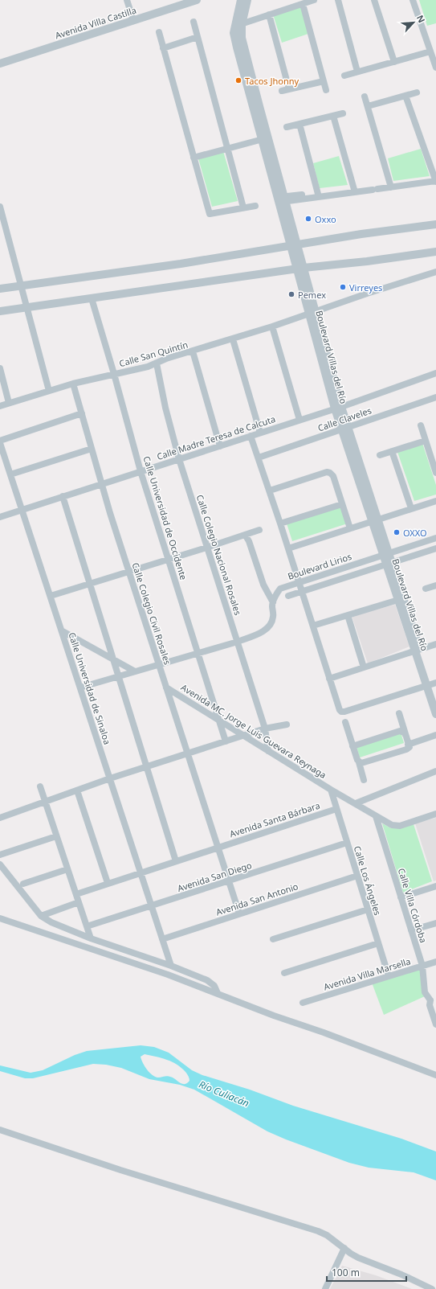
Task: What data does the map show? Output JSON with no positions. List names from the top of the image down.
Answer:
{
  "streets": {
    "street": [
      "Avenida Villa Castilla",
      "Calle San Quintín",
      "Boulevard Villas del Río",
      "Calle Claveles",
      "Calle Madre Teresa de Calcuta",
      "Calle Universidad de Occidente",
      "Calle Colegio Nacional Rosales",
      "Boulevard Lirios",
      "Calle Colegio Civil Rosales",
      "Calle Universidad de Sinaloa",
      "Avenida MC. Jorge Luis Guevara Reynaga",
      "Avenida Santa Bárbara",
      "Avenida San Diego",
      "Calle Los Ángeles",
      "Avenida San Antonio",
      "Calle Villa Córdoba",
      "Avenida Villa Marsella"
    ]
  },
  "crossings": [
    ["Calle San Quintín", "Boulevard Villas del Río"],
    ["Calle San Quintín", "Calle Universidad de Occidente"],
    ["Calle San Quintín", "Calle Colegio Nacional Rosales"],
    ["Calle San Quintín", "Calle Colegio Civil Rosales"],
    ["Boulevard Villas del Río", "Calle Claveles"],
    ["Boulevard Villas del Río", "Calle Madre Teresa de Calcuta"],
    ["Boulevard Villas del Río", "Boulevard Lirios"],
    ["Calle Madre Teresa de Calcuta", "Calle Universidad de Occidente"],
    ["Calle Madre Teresa de Calcuta", "Calle Colegio Nacional Rosales"],
    ["Calle Madre Teresa de Calcuta", "Calle Colegio Civil Rosales"],
    ["Calle Madre Teresa de Calcuta", "Calle Universidad de Sinaloa"],
    ["Calle Universidad de Occidente", "Boulevard Lirios"],
    ["Calle Universidad de Occidente", "Avenida MC. Jorge Luis Guevara Reynaga"],
    ["Calle Colegio Nacional Rosales", "Boulevard Lirios"],
    ["Calle Colegio Nacional Rosales", "Avenida MC. Jorge Luis Guevara Reynaga"],
    ["Boulevard Lirios", "Calle Colegio Civil Rosales"],
    ["Boulevard Lirios", "Calle Universidad de Sinaloa"],
    ["Calle Colegio Civil Rosales", "Avenida MC. Jorge Luis Guevara Reynaga"],
    ["Calle Colegio Civil Rosales", "Avenida Santa Bárbara"],
    ["Calle Colegio Civil Rosales", "Avenida San Diego"],
    ["Calle Colegio Civil Rosales", "Avenida San Antonio"],
    ["Calle Universidad de Sinaloa", "Avenida Santa Bárbara"],
    ["Calle Universidad de Sinaloa", "Avenida San Diego"],
    ["Calle Universidad de Sinaloa", "Avenida San Antonio"],
    ["Avenida MC. Jorge Luis Guevara Reynaga", "Calle Los Ángeles"],
    ["Avenida MC. Jorge Luis Guevara Reynaga", "Calle Villa Córdoba"],
    ["Avenida Santa Bárbara", "Calle Los Ángeles"],
    ["Avenida San Diego", "Calle Los Ángeles"],
    ["Calle Los Ángeles", "Avenida San Antonio"],
    ["Calle Los Ángeles", "Avenida Villa Marsella"],
    ["Calle Villa Córdoba", "Avenida Villa Marsella"]
  ],
  "water": ["Río Culiacán"],
  "places": [
    "Tacos Jhonny",
    "Oxxo",
    "Virreyes",
    "Pemex",
    "OXXO"
  ],
  "scale_bar": "100 m",
  "north": "top right"
}
